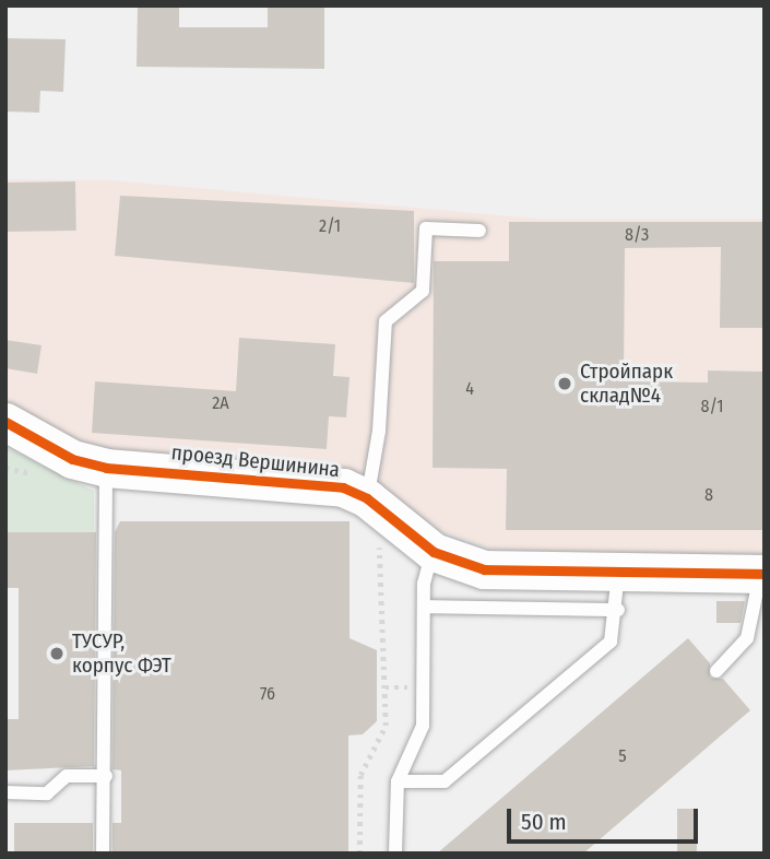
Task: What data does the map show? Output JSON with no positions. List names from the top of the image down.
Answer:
{
  "streets": {
    "street": ["проезд Вершинина"]
  },
  "places": ["Стройпарк склад№4", "ТУСУР, корпус ФЭТ"],
  "house_numbers": [
    "2/1",
    "8/3",
    "4",
    "2А",
    "8/1",
    "8",
    "76",
    "5"
  ],
  "scale_bar": "50 m"
}
